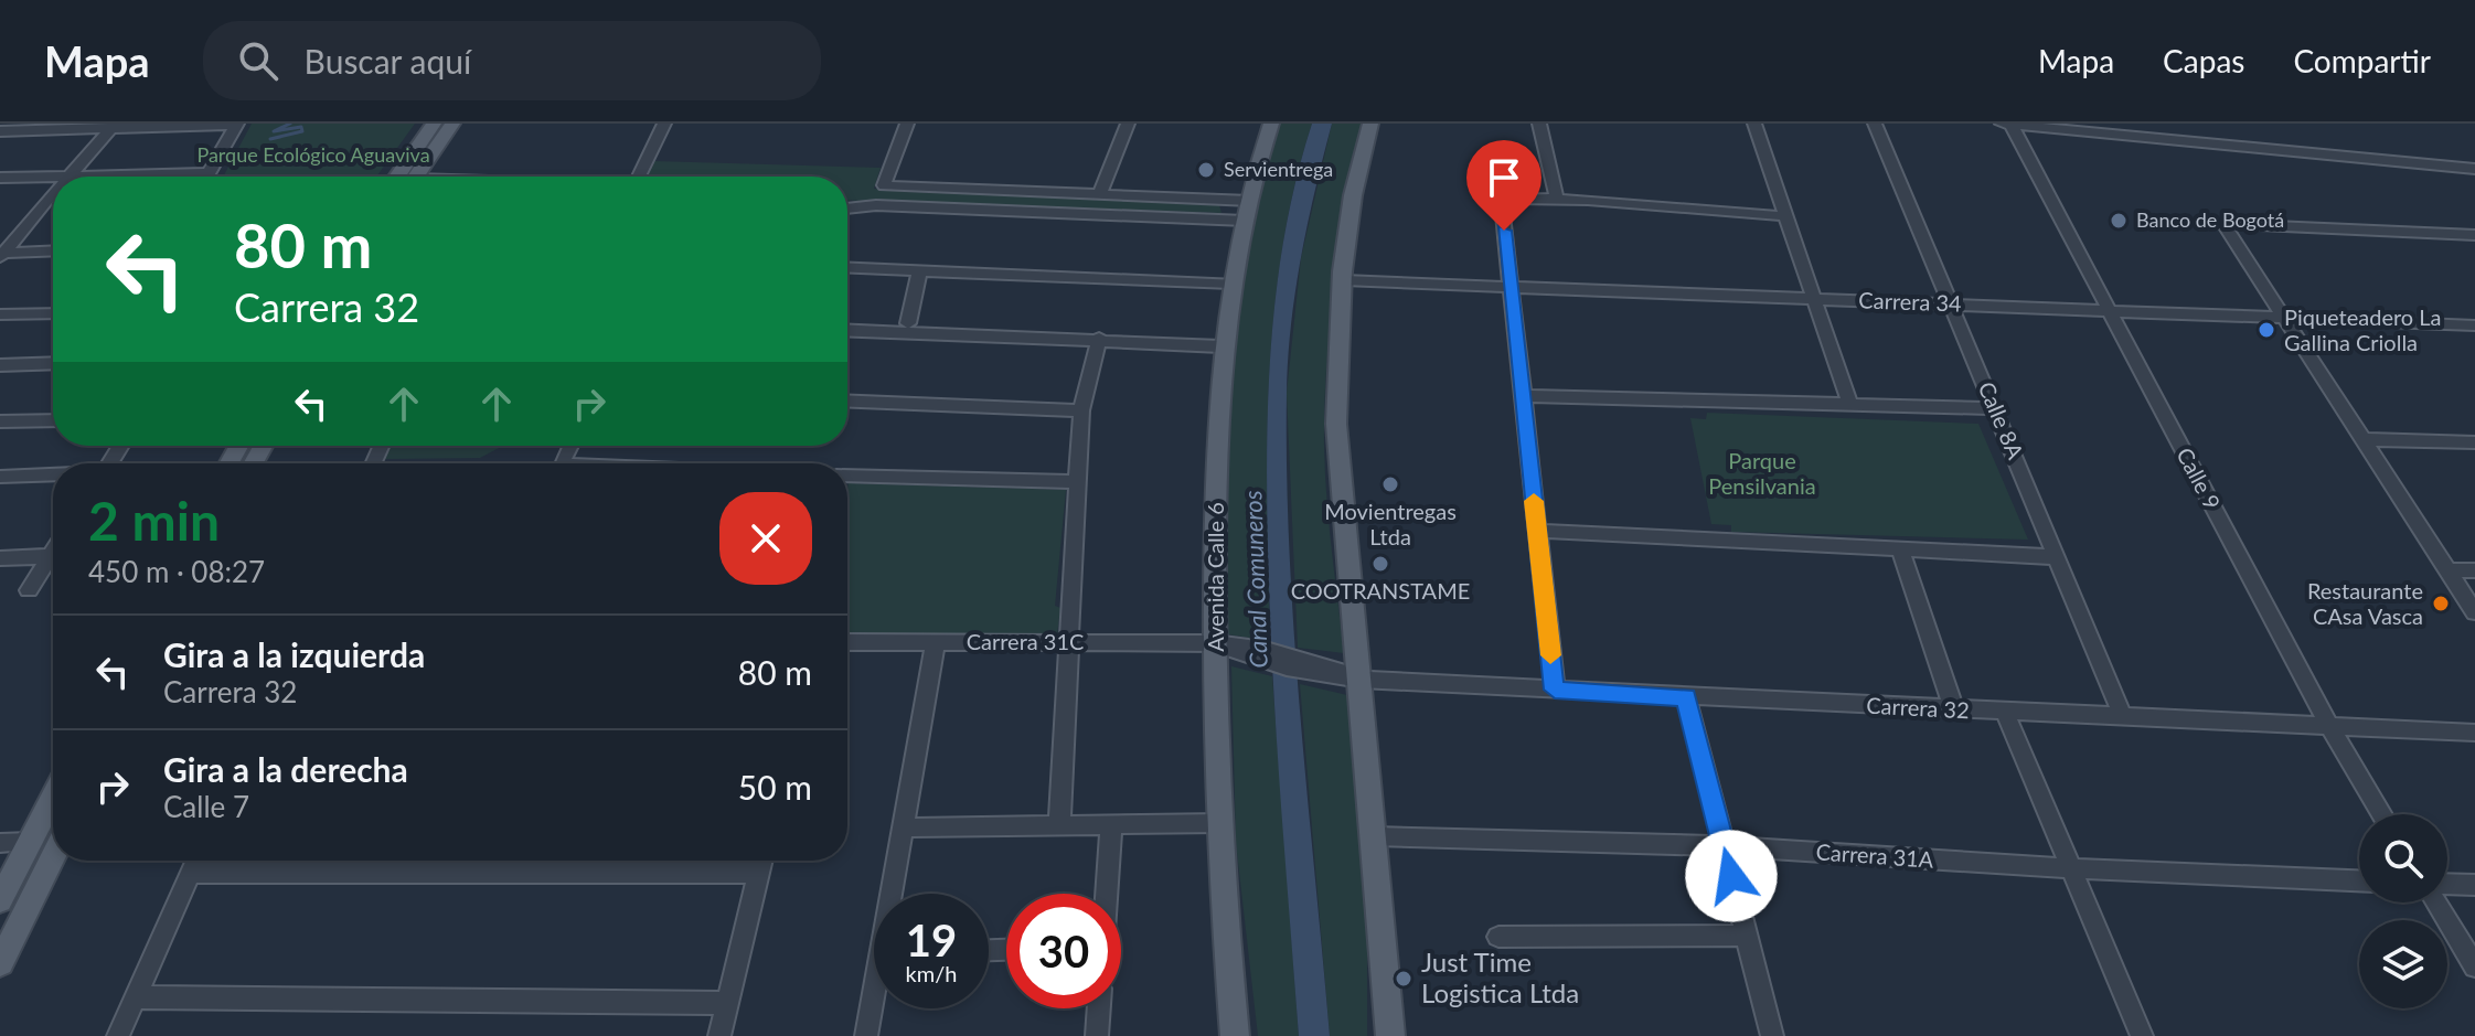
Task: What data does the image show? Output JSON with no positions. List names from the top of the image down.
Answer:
{
  "streets": {
    "main road": ["Avenida Calle 6"],
    "street": [
      "Carrera 34",
      "Calle 8A",
      "Calle 9",
      "Carrera 31C",
      "Carrera 32",
      "Carrera 31A"
    ]
  },
  "crossings": [
    ["Carrera 34", "Calle 8A"],
    ["Carrera 34", "Calle 9"],
    ["Calle 8A", "Carrera 32"],
    ["Calle 9", "Carrera 32"],
    ["Avenida Calle 6", "Carrera 31C"],
    ["Avenida Calle 6", "Carrera 32"],
    ["Carrera 31C", "Carrera 32"]
  ],
  "water": ["Canal Comuneros"],
  "parks": ["Parque Ecológico Aguaviva", "Parque Pensilvania"],
  "places": [
    "Servientrega",
    "Banco de Bogotá",
    "Piqueteadero La Gallina Criolla",
    "Movientregas Ltda",
    "COOTRANSTAME",
    "Restaurante CAsa Vasca",
    "Just Time Logistica Ltda"
  ],
  "page": {
    "header": "Mapa",
    "search": "Buscar aquí",
    "nav": ["Mapa", "Capas", "Compartir"],
    "turn": ["80 m", "Carrera 32"],
    "heading": ["2 min", "450 m · 08:27"],
    "list": [
      {
        "name": "Gira a la izquierda",
        "note": "Carrera 32",
        "value": "80 m"
      },
      {
        "name": "Gira a la derecha",
        "note": "Calle 7",
        "value": "50 m"
      }
    ],
    "speed": "19 km/h",
    "limit": "30"
  }
}
